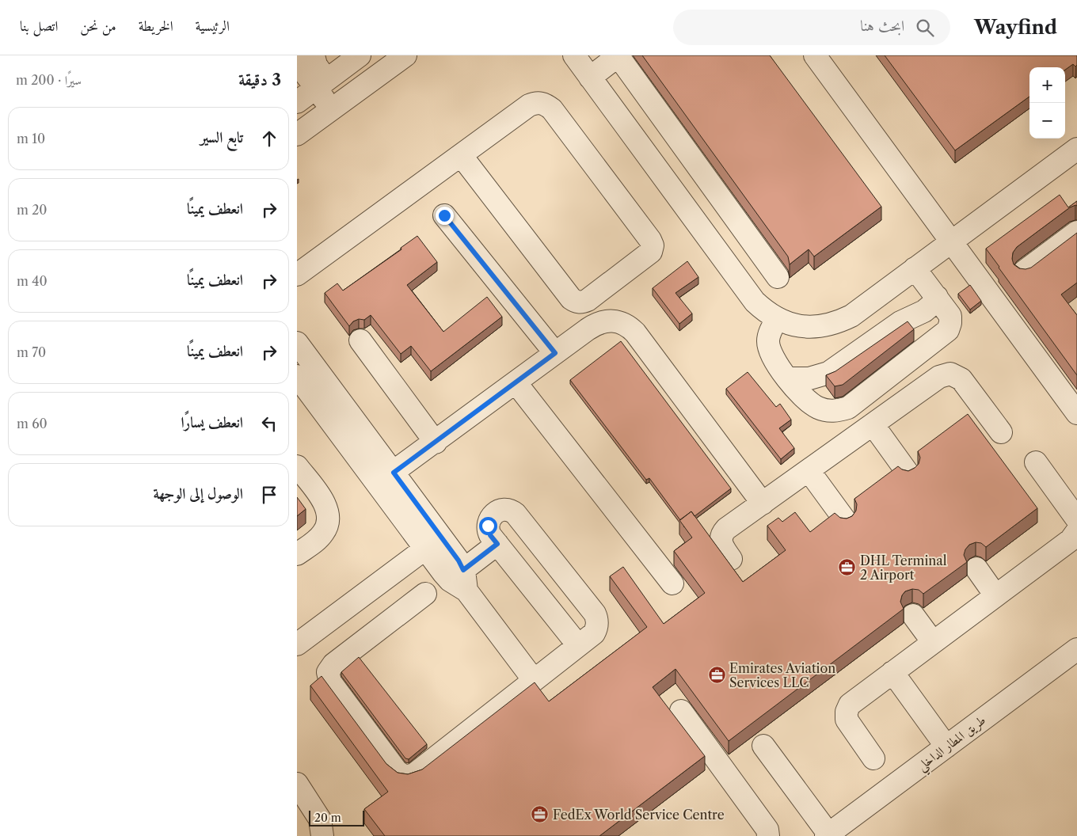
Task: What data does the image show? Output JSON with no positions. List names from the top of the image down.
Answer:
{
  "streets": {
    "street": ["طريق المطار الداخلي"]
  },
  "places": {
    "office": ["DHL Terminal 2 Airport", "Emirates Aviation Services LLC", "FedEx World Service Centre"]
  },
  "scale_bar": "20 m",
  "page": {
    "header": "Wayfind",
    "search": "ابحث هنا",
    "nav": [
      "الرئيسية",
      "الخريطة",
      "من نحن",
      "اتصل بنا"
    ],
    "heading": ["3 دقيقة", "سيرًا · 200 m"],
    "map_buttons": ["+", "−"],
    "list": [
      ["تابع السير", "10 m"],
      ["انعطف يمينًا", "20 m"],
      ["انعطف يمينًا", "40 m"],
      ["انعطف يمينًا", "70 m"],
      ["انعطف يسارًا", "60 m"],
      "الوصول إلى الوجهة"
    ],
    "scale": "20 m"
  }
}
